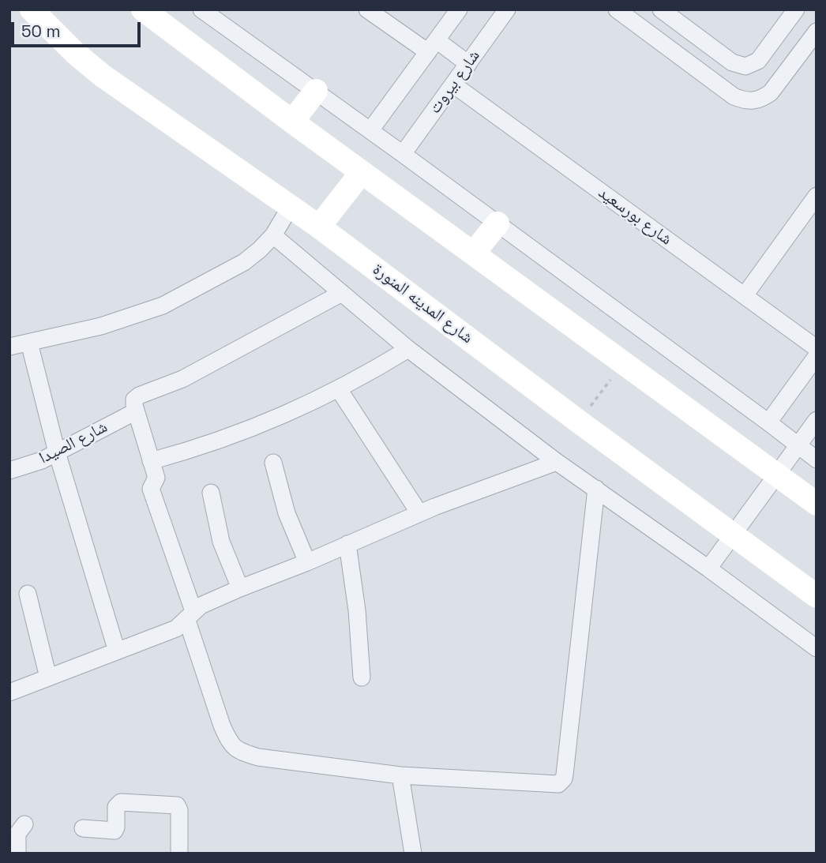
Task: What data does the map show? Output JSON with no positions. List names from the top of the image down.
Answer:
{
  "streets": {
    "main road": ["شارع المدينه المنورة"],
    "street": ["شارع بيروت", "شارع بورسعيد", "شارع الصيدا"]
  },
  "crossings": [
    ["شارع بيروت", "شارع بورسعيد"]
  ],
  "scale_bar": "50 m"
}
